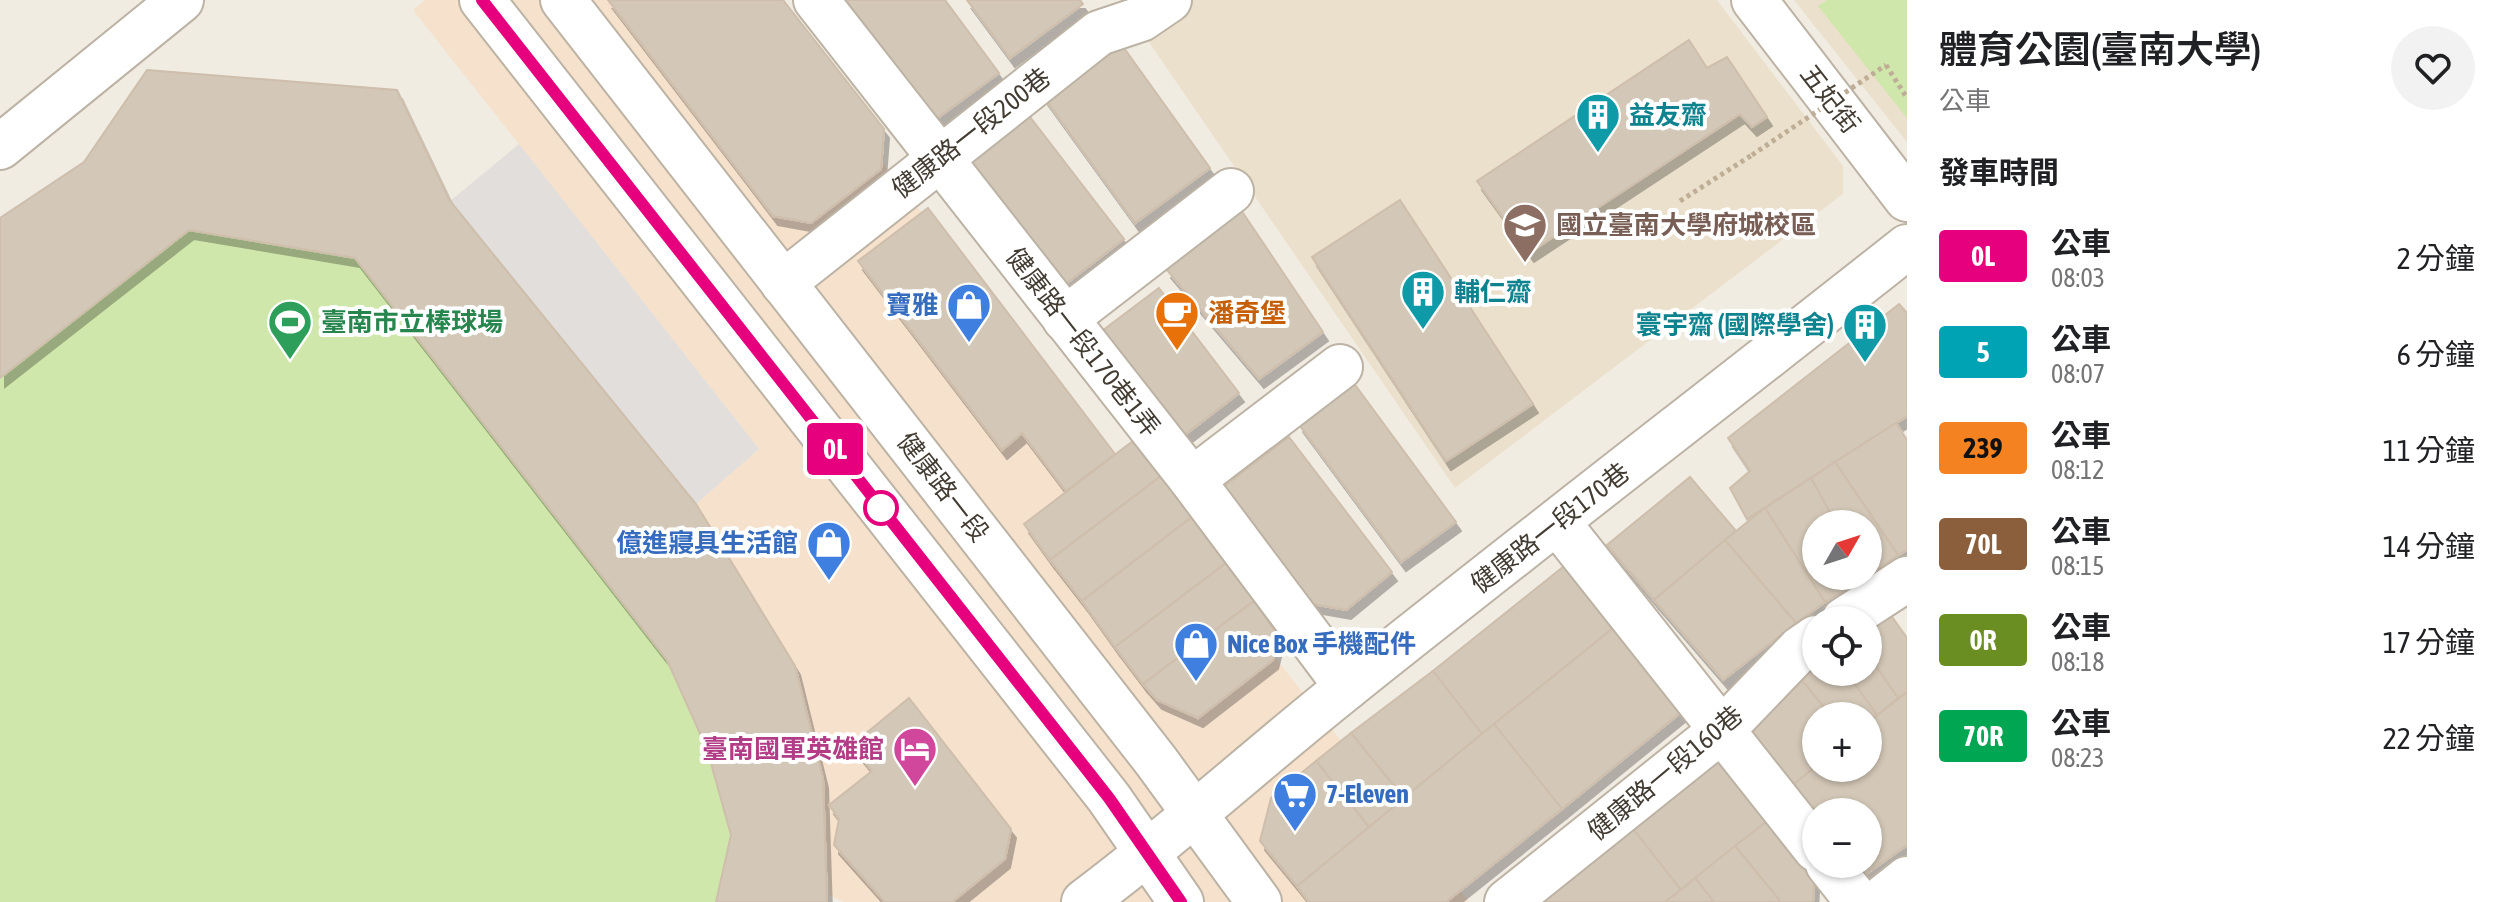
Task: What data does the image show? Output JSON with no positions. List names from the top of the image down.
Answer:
{
  "streets": {
    "street": [
      "五妃街",
      "健康路一段200巷",
      "健康路一段170巷1弄",
      "健康路一段",
      "健康路一段170巷",
      "健康路一段160巷"
    ]
  },
  "crossings": [
    ["健康路一段200巷", "健康路一段170巷1弄"],
    ["健康路一段200巷", "健康路一段"],
    ["健康路一段170巷1弄", "健康路一段170巷"],
    ["健康路一段", "健康路一段170巷"]
  ],
  "places": {
    "building": ["益友齋", "輔仁齋", "寰宇齋 (國際學舍)"],
    "school or university": ["國立臺南大學府城校區"],
    "shop": ["寶雅", "億進寢具生活館", "Nice Box 手機配件"],
    "cafe": ["潘奇堡"],
    "sports": ["臺南市立棒球場"],
    "hotel": ["臺南國軍英雄館"],
    "supermarket": ["7-Eleven"]
  },
  "lines": ["bus line 0L"],
  "north": "top right",
  "page": {
    "on_map": "0L",
    "heading": [
      ["體育公園(臺南大學)", "公車"],
      "發車時間"
    ],
    "list": [
      {
        "mark": "0L",
        "name": "公車",
        "note": "08:03",
        "value": "2 分鐘"
      },
      {
        "mark": "5",
        "name": "公車",
        "note": "08:07",
        "value": "6 分鐘"
      },
      {
        "mark": "239",
        "name": "公車",
        "note": "08:12",
        "value": "11 分鐘"
      },
      {
        "mark": "70L",
        "name": "公車",
        "note": "08:15",
        "value": "14 分鐘"
      },
      {
        "mark": "0R",
        "name": "公車",
        "note": "08:18",
        "value": "17 分鐘"
      },
      {
        "mark": "70R",
        "name": "公車",
        "note": "08:23",
        "value": "22 分鐘"
      }
    ],
    "map_buttons": ["+", "−"]
  }
}
